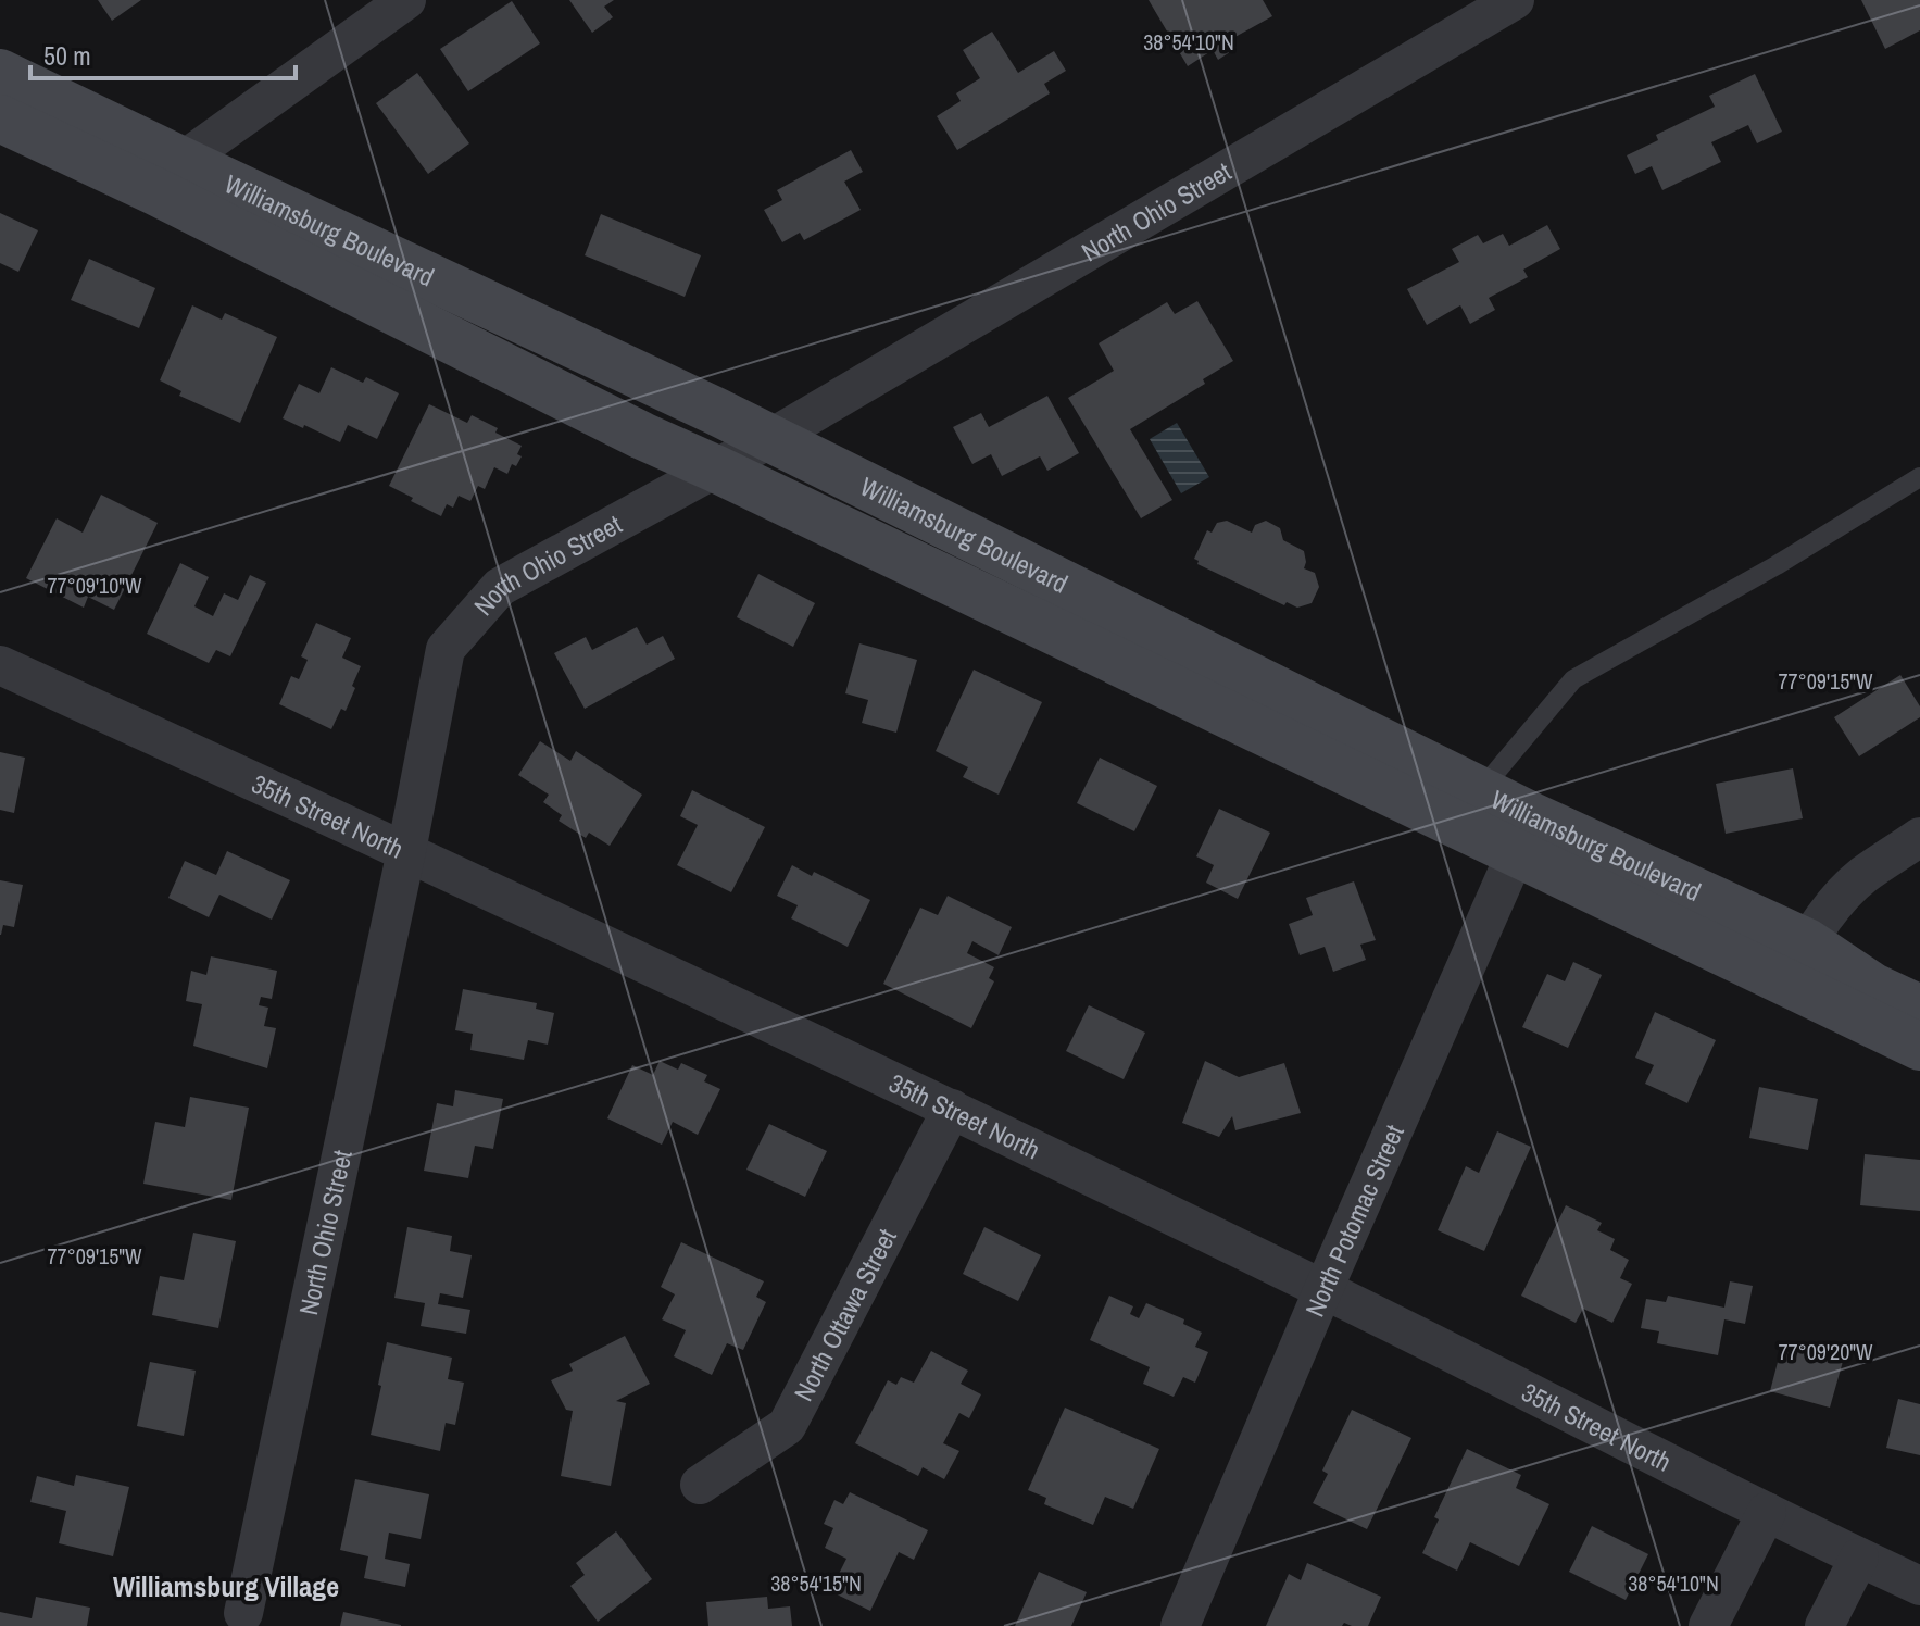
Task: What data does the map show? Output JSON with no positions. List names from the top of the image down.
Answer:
{
  "streets": {
    "main road": ["Williamsburg Boulevard"],
    "street": [
      "North Ohio Street",
      "35th Street North",
      "North Potomac Street",
      "North Ottawa Street"
    ]
  },
  "crossings": [
    ["North Ohio Street", "Williamsburg Boulevard"],
    ["North Ohio Street", "35th Street North"],
    ["Williamsburg Boulevard", "North Potomac Street"],
    ["35th Street North", "North Potomac Street"],
    ["35th Street North", "North Ottawa Street"]
  ],
  "districts": ["Williamsburg Village"],
  "scale_bar": "50 m",
  "coordinates": [
    "38°54'10\"N",
    "77°09'10\"W",
    "77°09'15\"W",
    "77°09'20\"W",
    "38°54'15\"N"
  ]
}
